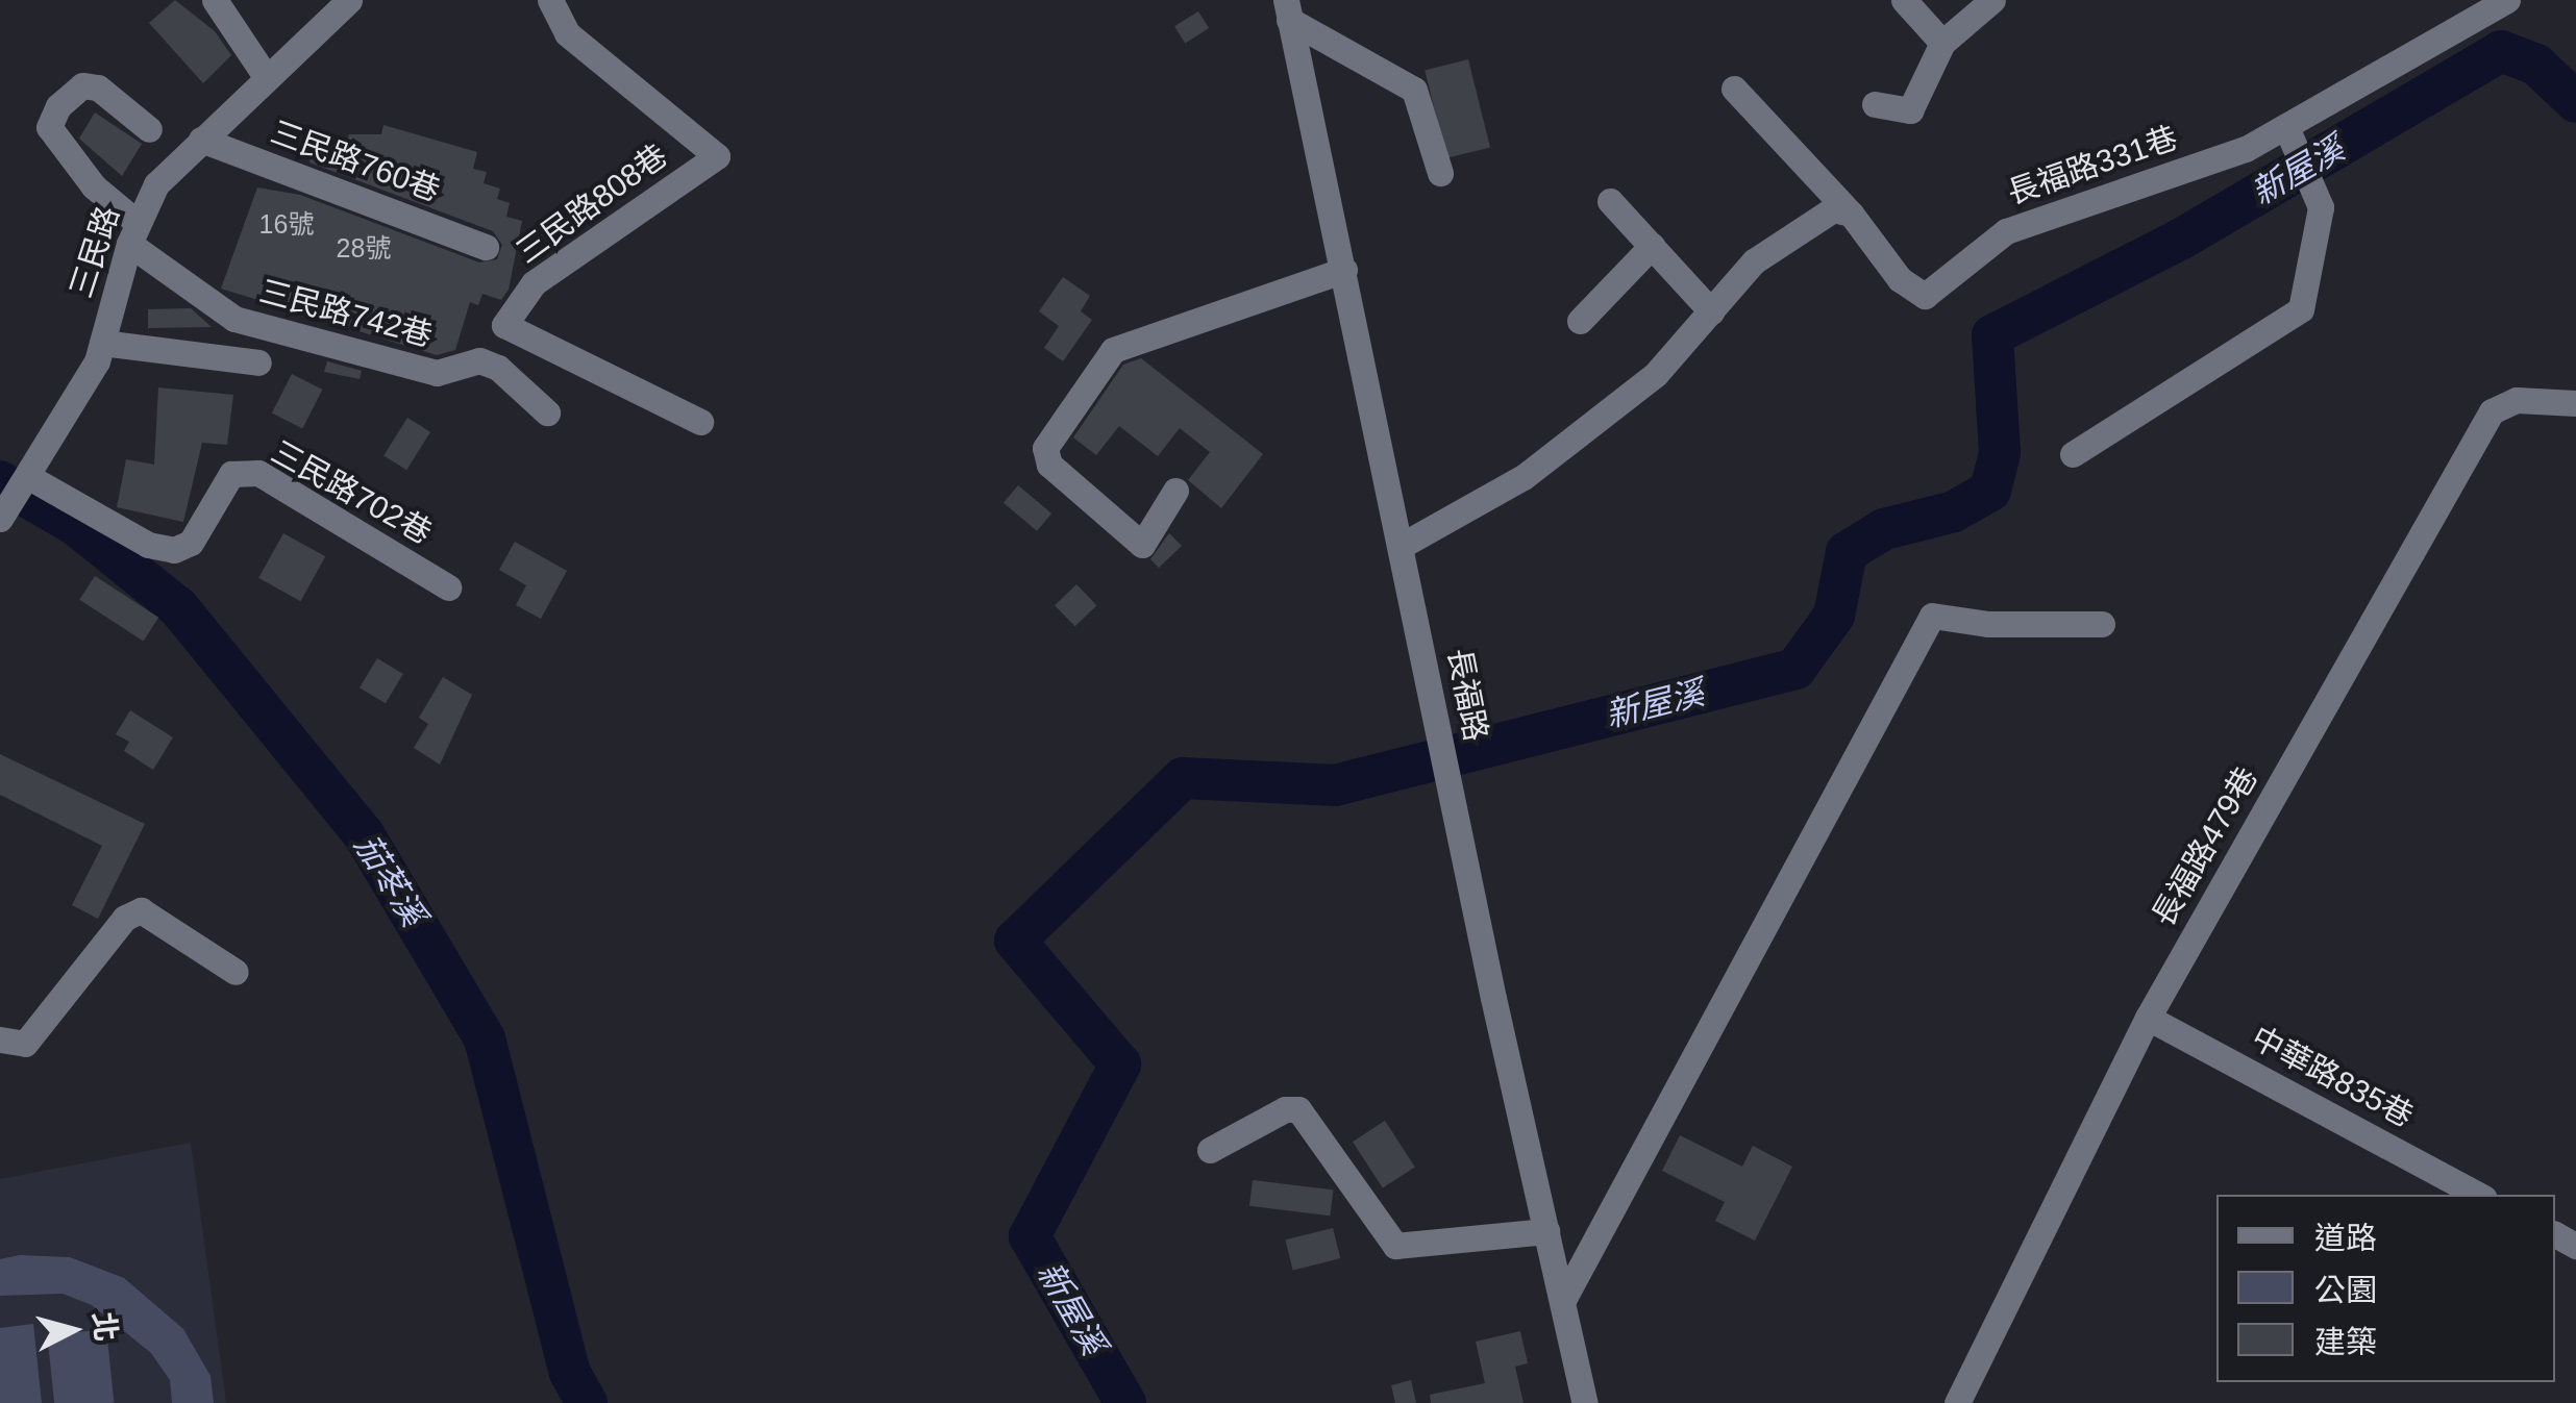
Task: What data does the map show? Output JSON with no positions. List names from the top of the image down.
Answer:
{
  "streets": {
    "street": [
      "三民路760巷",
      "長福路331巷",
      "三民路808巷",
      "三民路",
      "三民路742巷",
      "三民路702巷",
      "長福路",
      "長福路479巷",
      "中華路835巷"
    ]
  },
  "crossings": [
    ["三民路760巷", "三民路"],
    ["三民路", "三民路742巷"],
    ["三民路", "三民路702巷"],
    ["長福路479巷", "中華路835巷"]
  ],
  "water": ["新屋溪", "茄苳溪"],
  "house_numbers": ["16號", "28號"],
  "legend": ["道路", "公園", "建築"],
  "north": "right"
}
